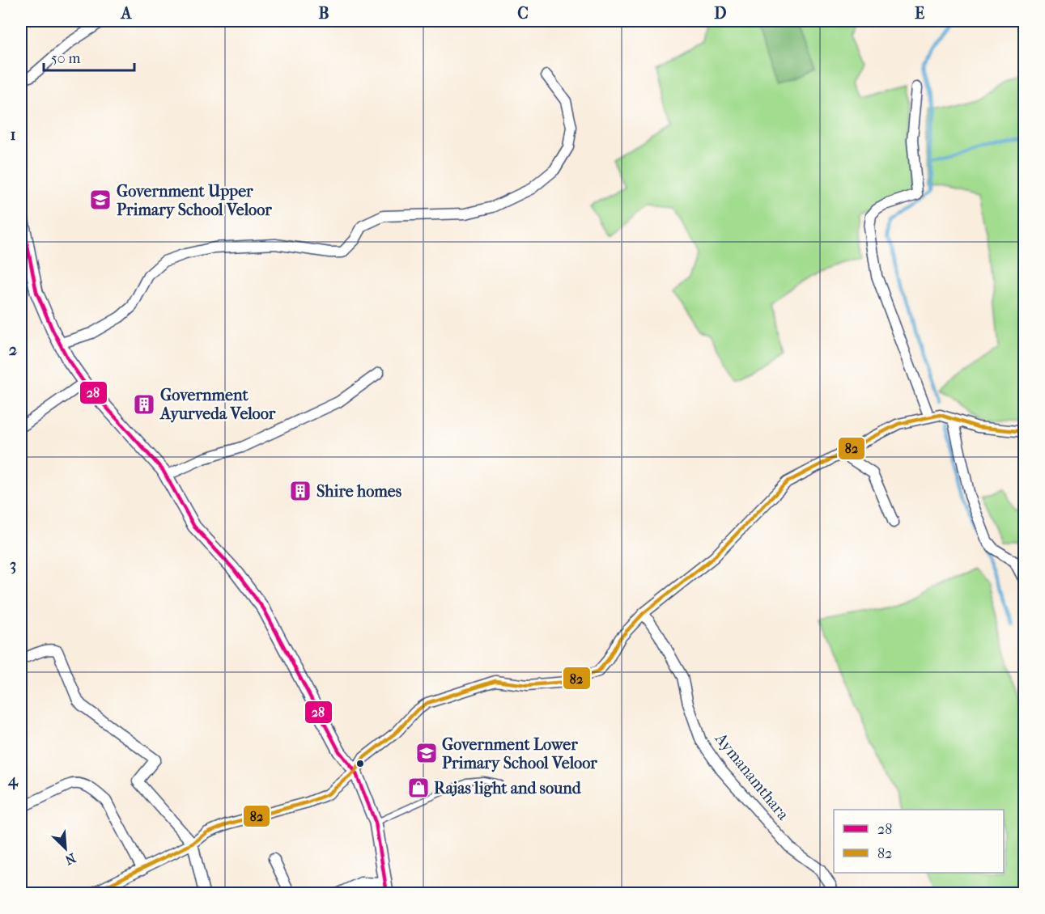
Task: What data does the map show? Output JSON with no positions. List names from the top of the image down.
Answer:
{
  "streets": {
    "street": ["Aymanamthara"]
  },
  "places": {
    "school or university": ["Government Upper Primary School Veloor", "Government Lower Primary School Veloor"],
    "building": ["Government Ayurveda Veloor", "Shire homes"],
    "shop": ["Rajas light and sound"]
  },
  "lines": ["transit line 28", "transit line 82"],
  "legend": ["28", "82"],
  "scale_bar": "50 m",
  "north": "bottom right",
  "grid": {
    "columns": [
      "A",
      "B",
      "C",
      "D",
      "E"
    ],
    "rows": [
      "1",
      "2",
      "3",
      "4"
    ]
  }
}
